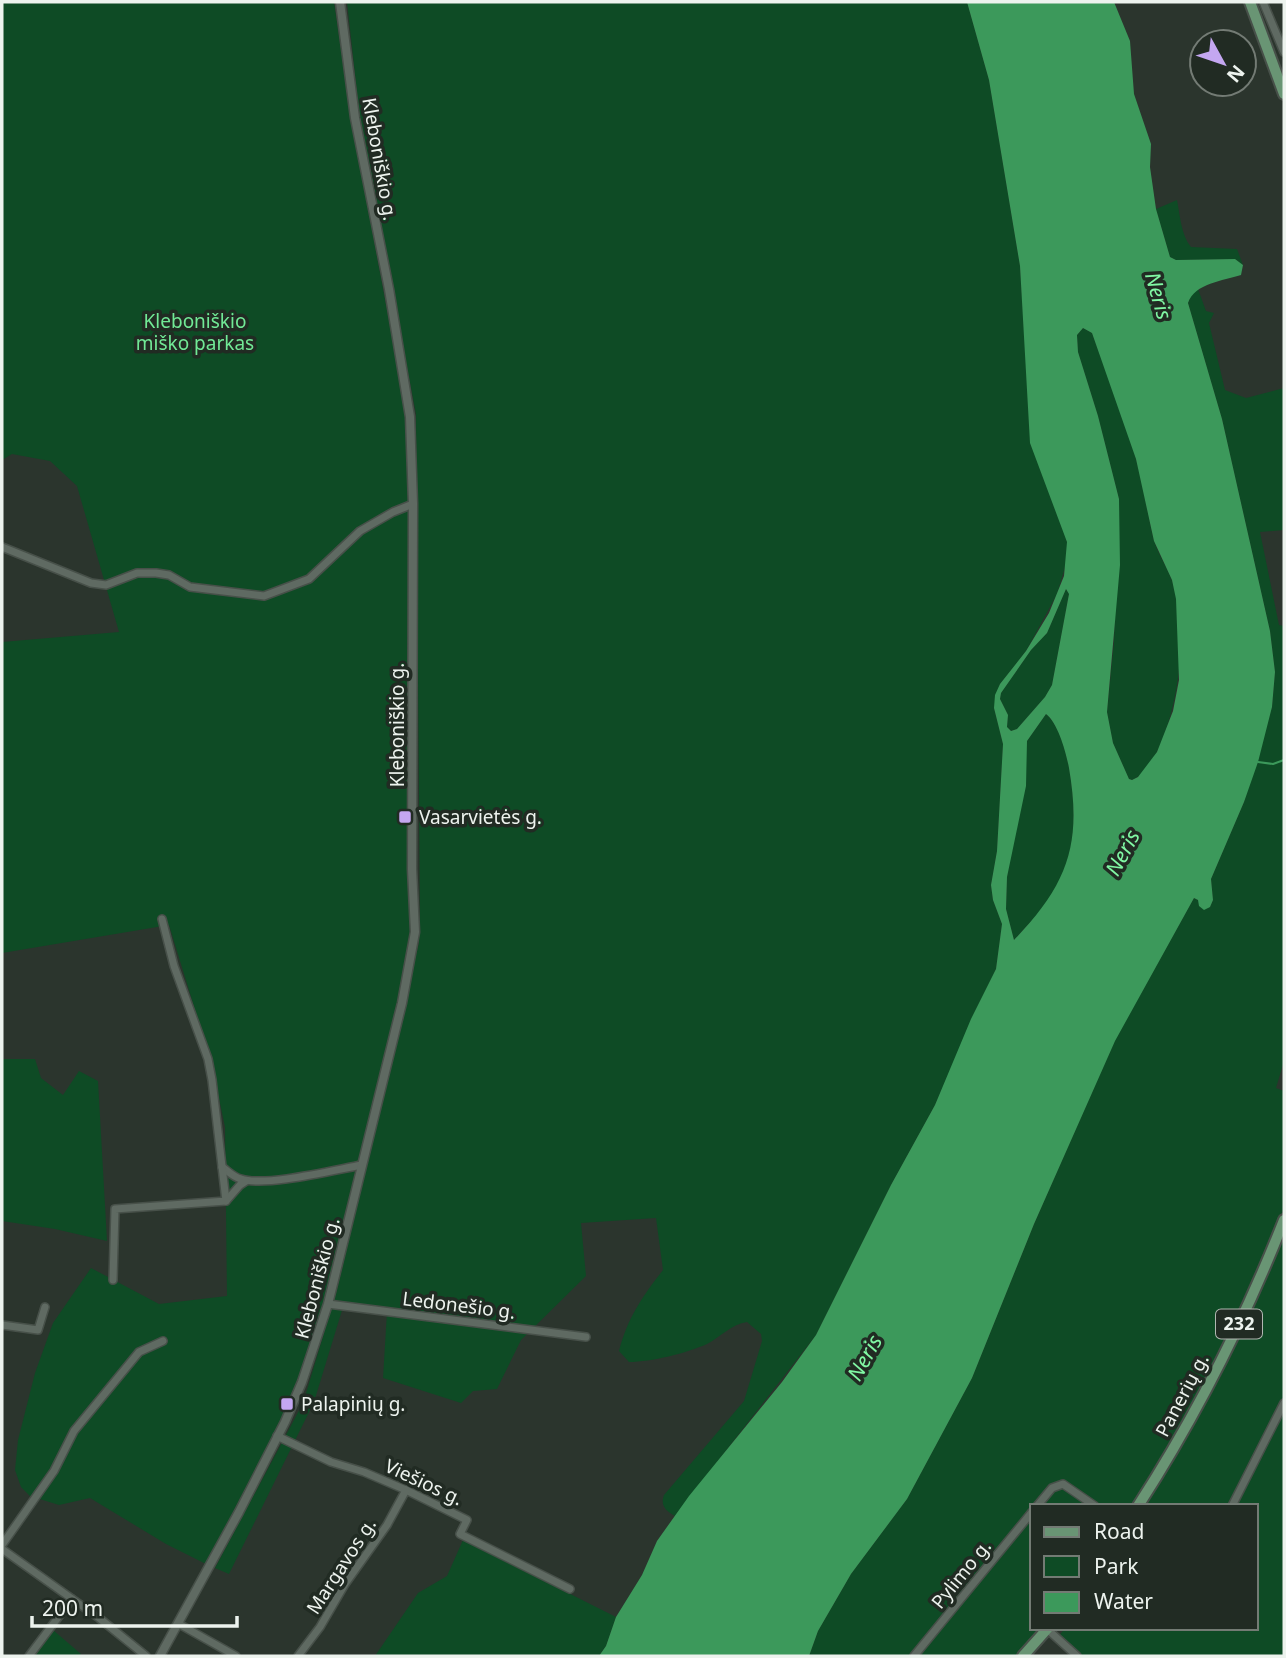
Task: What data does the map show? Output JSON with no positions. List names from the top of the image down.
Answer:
{
  "streets": {
    "main road": ["232", "Panerių g."],
    "street": [
      "Kleboniškio g.",
      "Ledonešio g.",
      "Viešios g.",
      "Margavos g.",
      "Pylimo g."
    ]
  },
  "crossings": [
    ["Kleboniškio g.", "Ledonešio g."],
    ["Kleboniškio g.", "Viešios g."],
    ["Viešios g.", "Margavos g."]
  ],
  "water": ["Neris"],
  "parks": ["Kleboniškio miško parkas"],
  "places": {
    "transit": ["Vasarvietės g.", "Palapinių g."]
  },
  "legend": ["Road", "Park", "Water"],
  "scale_bar": "200 m",
  "north": "bottom right"
}
